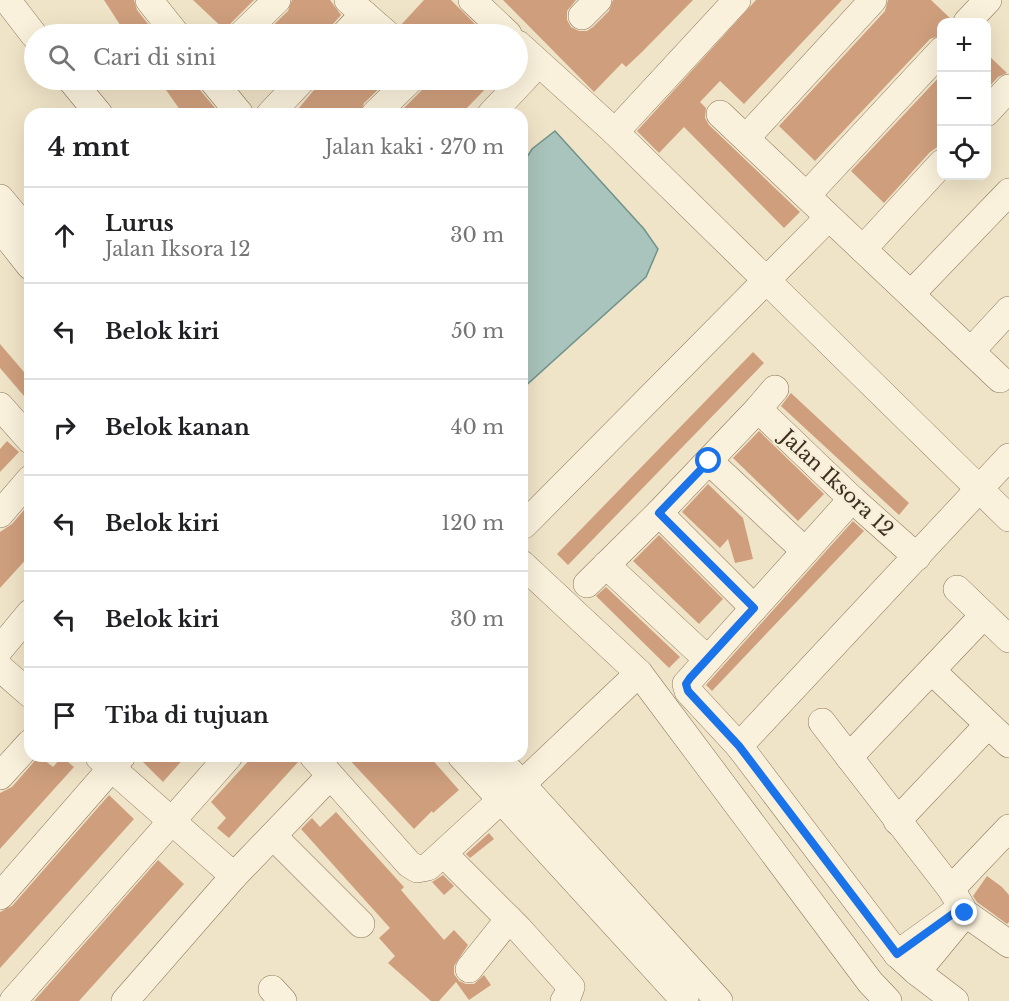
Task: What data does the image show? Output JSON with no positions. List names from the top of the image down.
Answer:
{
  "streets": {
    "street": ["Jalan Iksora 12"]
  },
  "page": {
    "map_buttons": ["+", "−"],
    "search": "Cari di sini",
    "heading": ["4 mnt", "Jalan kaki · 270 m"],
    "list": [
      ["Lurus", "Jalan Iksora 12", "30 m"],
      ["Belok kiri", "50 m"],
      ["Belok kanan", "40 m"],
      ["Belok kiri", "120 m"],
      ["Belok kiri", "30 m"],
      "Tiba di tujuan"
    ]
  }
}
